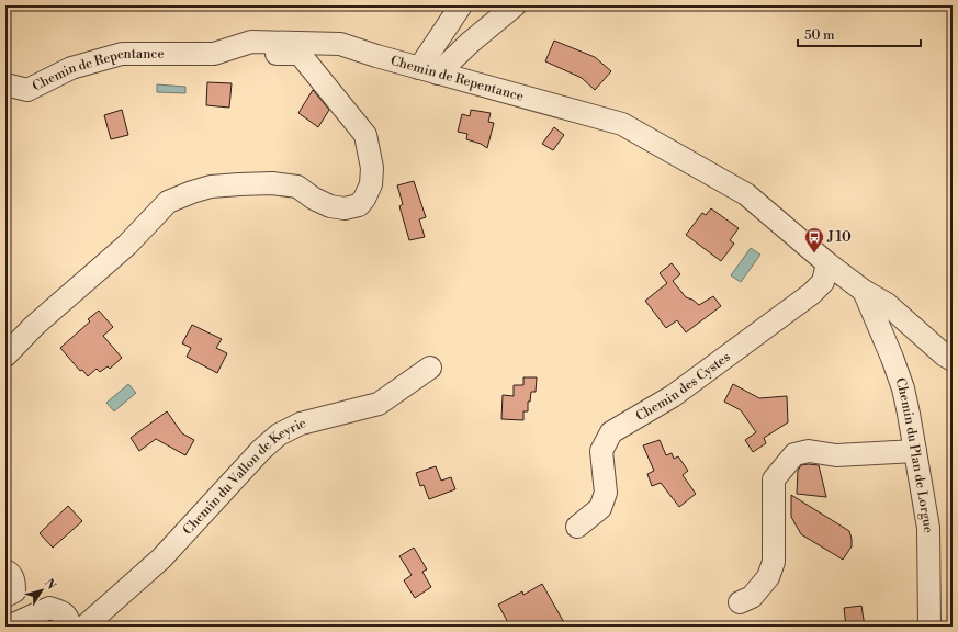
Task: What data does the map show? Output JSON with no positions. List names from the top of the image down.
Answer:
{
  "streets": {
    "street": [
      "Chemin de Repentance",
      "Chemin des Cystes",
      "Chemin du Plan de Lorgue",
      "Chemin du Vallon de Keyrie"
    ]
  },
  "crossings": [
    ["Chemin de Repentance", "Chemin des Cystes"],
    ["Chemin de Repentance", "Chemin du Plan de Lorgue"]
  ],
  "places": {
    "bus stop": ["J 10"]
  },
  "scale_bar": "50 m",
  "north": "top right"
}
